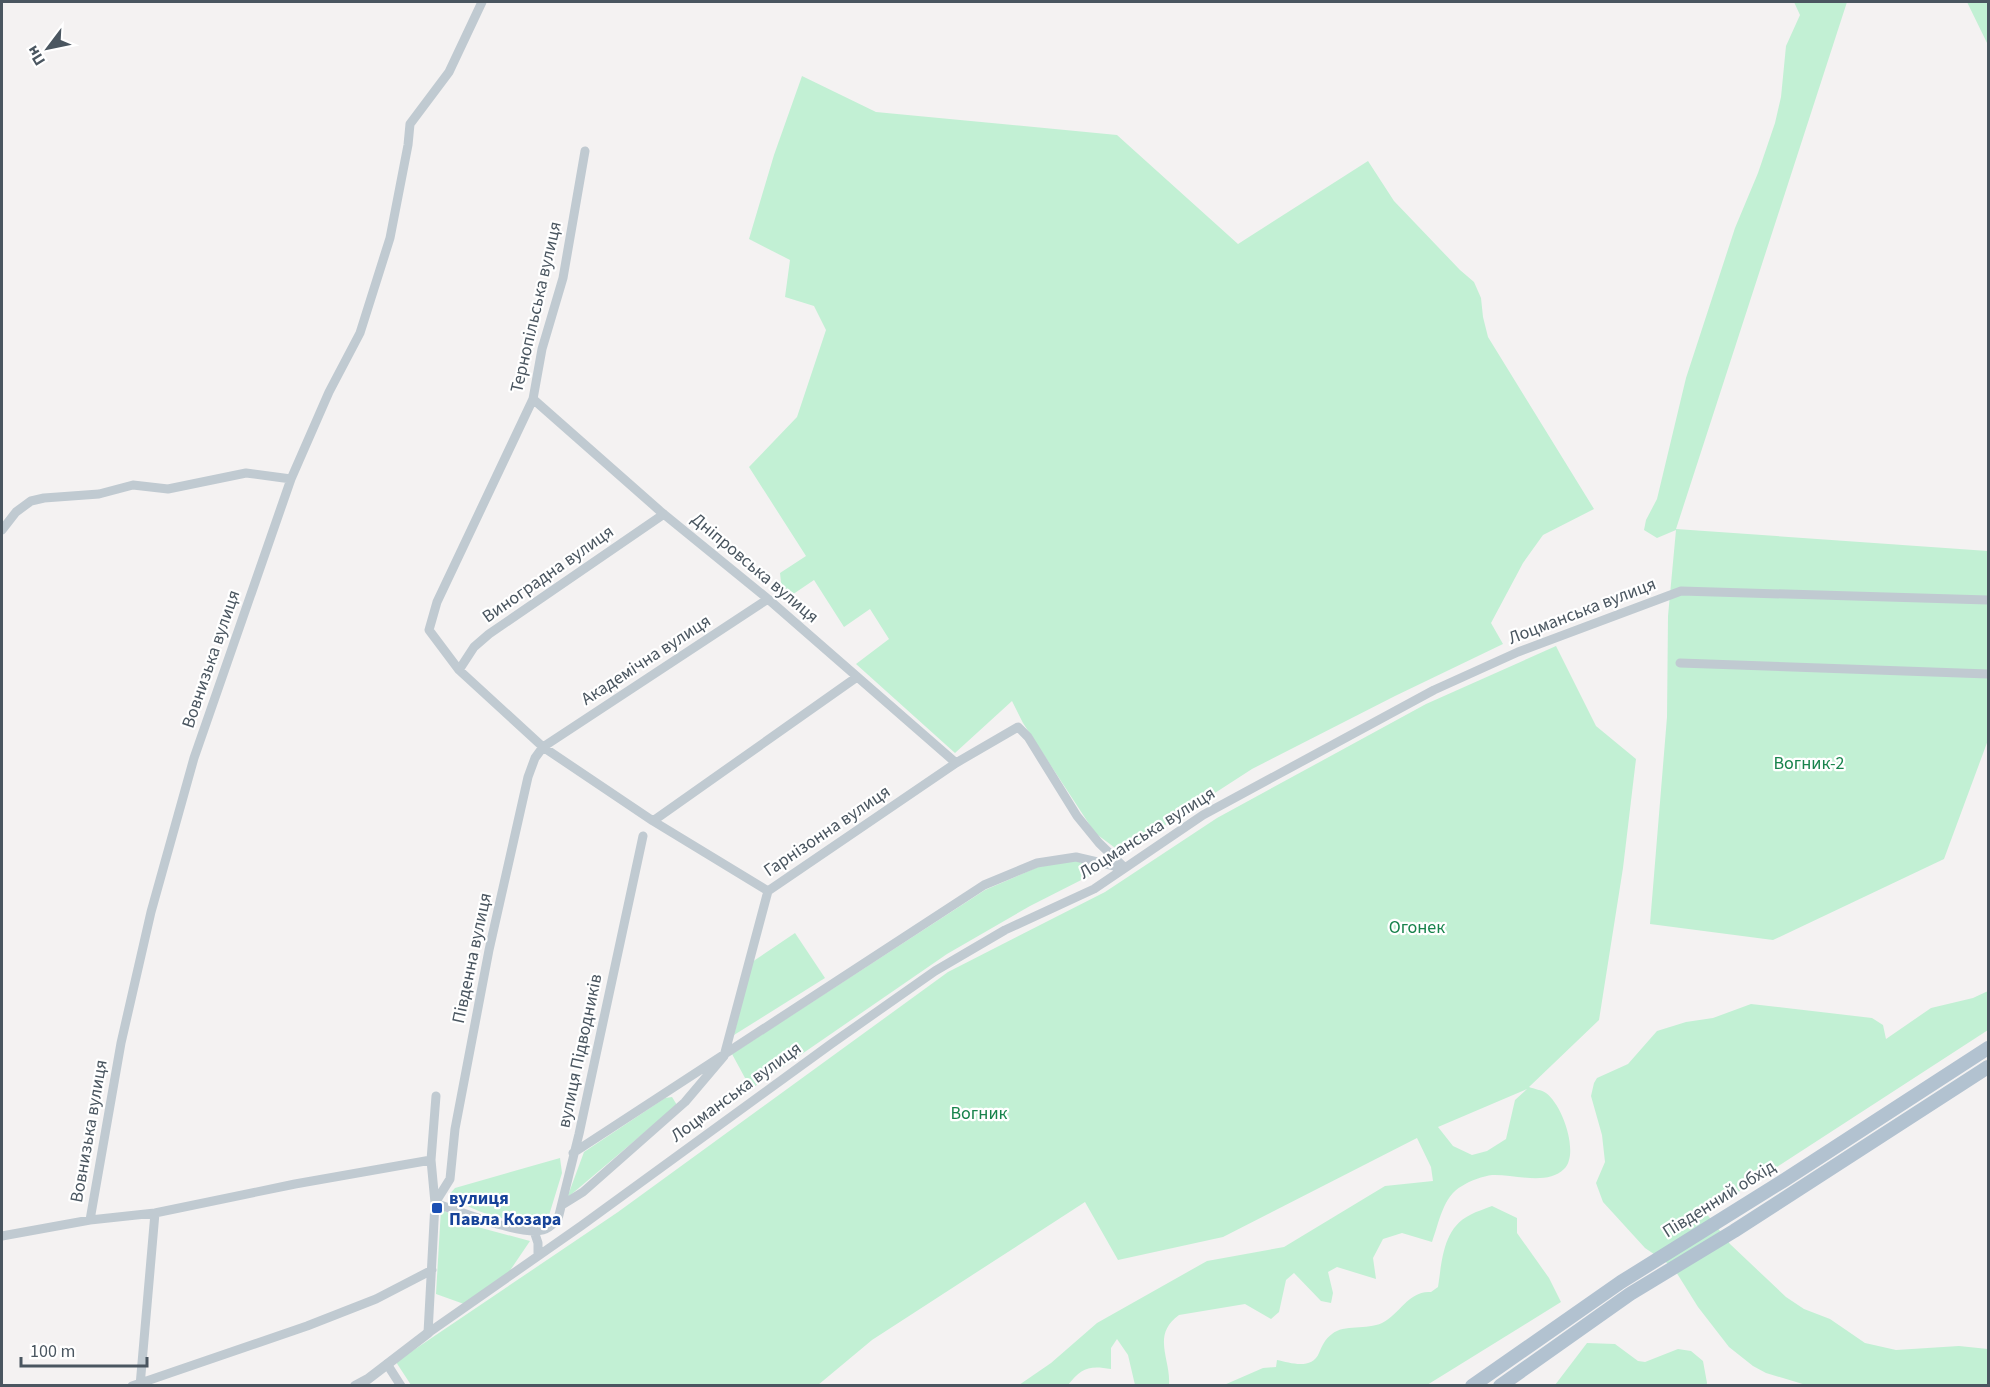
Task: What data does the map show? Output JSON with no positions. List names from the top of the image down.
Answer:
{
  "streets": {
    "main road": ["Південний обхід"],
    "street": [
      "Тернопільська вулиця",
      "Дніпровська вулиця",
      "Виноградна вулиця",
      "Лоцманська вулиця",
      "Вовнизька вулиця",
      "Академічна вулиця",
      "Гарнізонна вулиця",
      "Південна вулиця",
      "вулиця Підводників"
    ]
  },
  "crossings": [
    ["Тернопільська вулиця", "Дніпровська вулиця"],
    ["Тернопільська вулиця", "Виноградна вулиця"],
    ["Дніпровська вулиця", "Виноградна вулиця"],
    ["Дніпровська вулиця", "Академічна вулиця"],
    ["Дніпровська вулиця", "Гарнізонна вулиця"],
    ["Лоцманська вулиця", "Гарнізонна вулиця"],
    ["Академічна вулиця", "Південна вулиця"]
  ],
  "parks": ["Вогник-2", "Огонек", "Вогник"],
  "places": {
    "transit": ["вулиця Павла Козара"]
  },
  "scale_bar": "100 m",
  "north": "bottom left"
}
